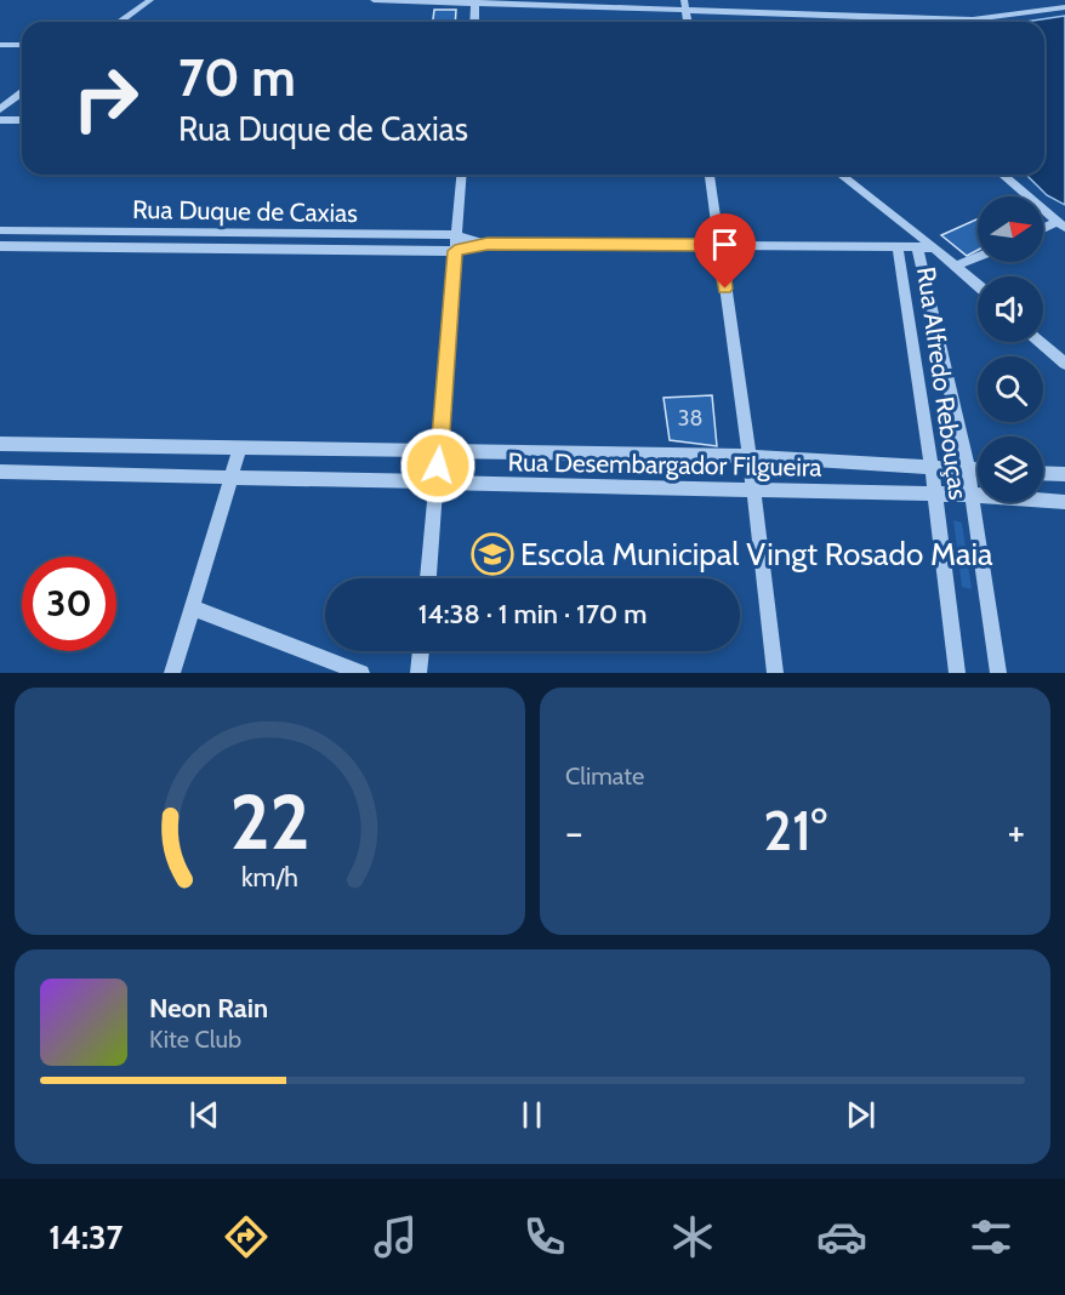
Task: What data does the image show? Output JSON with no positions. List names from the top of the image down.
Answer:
{
  "streets": {
    "street": ["Rua Duque de Caxias", "Rua Alfredo Rebouças", "Rua Desembargador Filgueira"]
  },
  "crossings": [
    ["Rua Duque de Caxias", "Rua Alfredo Rebouças"],
    ["Rua Alfredo Rebouças", "Rua Desembargador Filgueira"]
  ],
  "places": {
    "school or university": ["Escola Municipal Vingt Rosado Maia"]
  },
  "house_numbers": ["38"],
  "north": "right",
  "page": {
    "turn": ["70 m", "Rua Duque de Caxias"],
    "limit": "30",
    "trip": "14:38 · 1 min · 170 m",
    "tile": "Climate",
    "heat": ["−", "21°", "+"],
    "song": ["Neon Rain", "Kite Club"],
    "tabs": "14:37",
    "gauge": ["22", "km/h"]
  }
}
